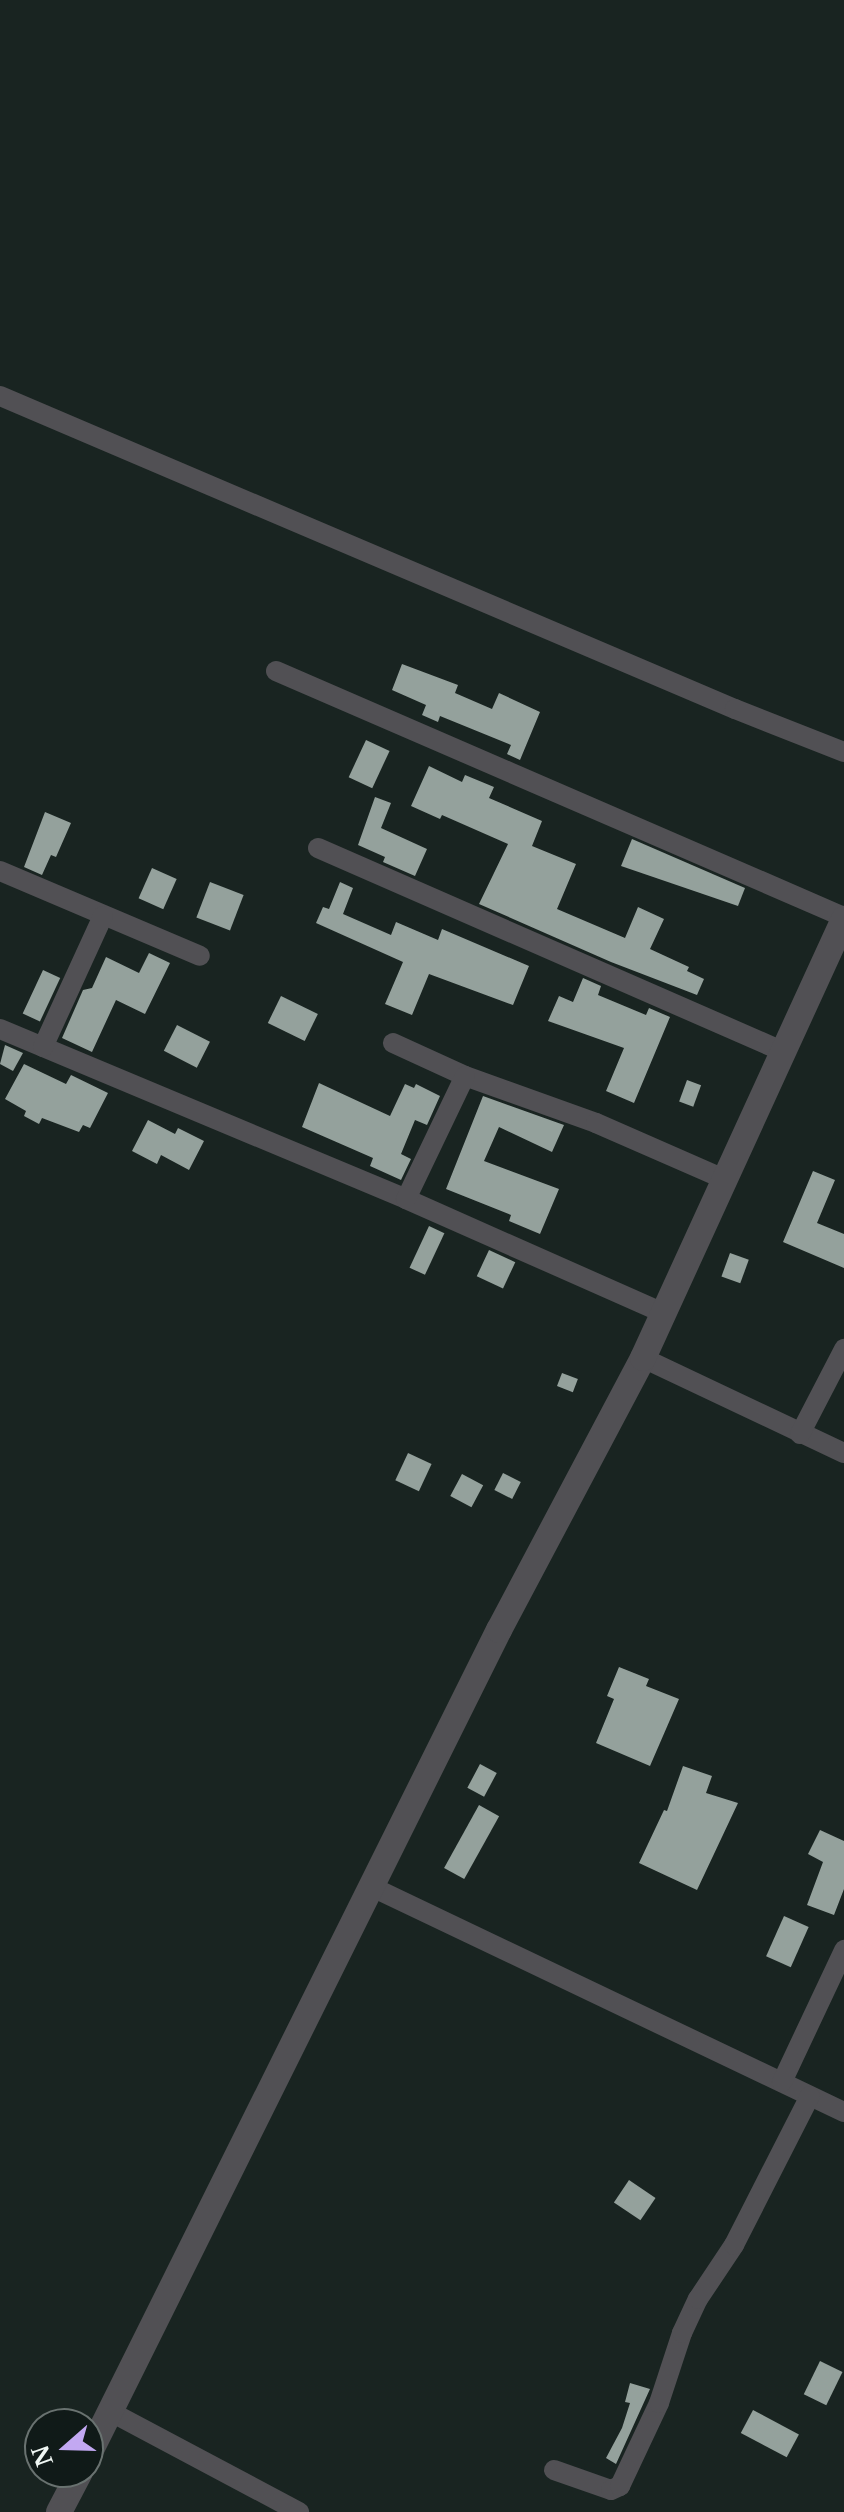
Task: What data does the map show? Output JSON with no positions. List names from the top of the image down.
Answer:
{
  "north": "left"
}
